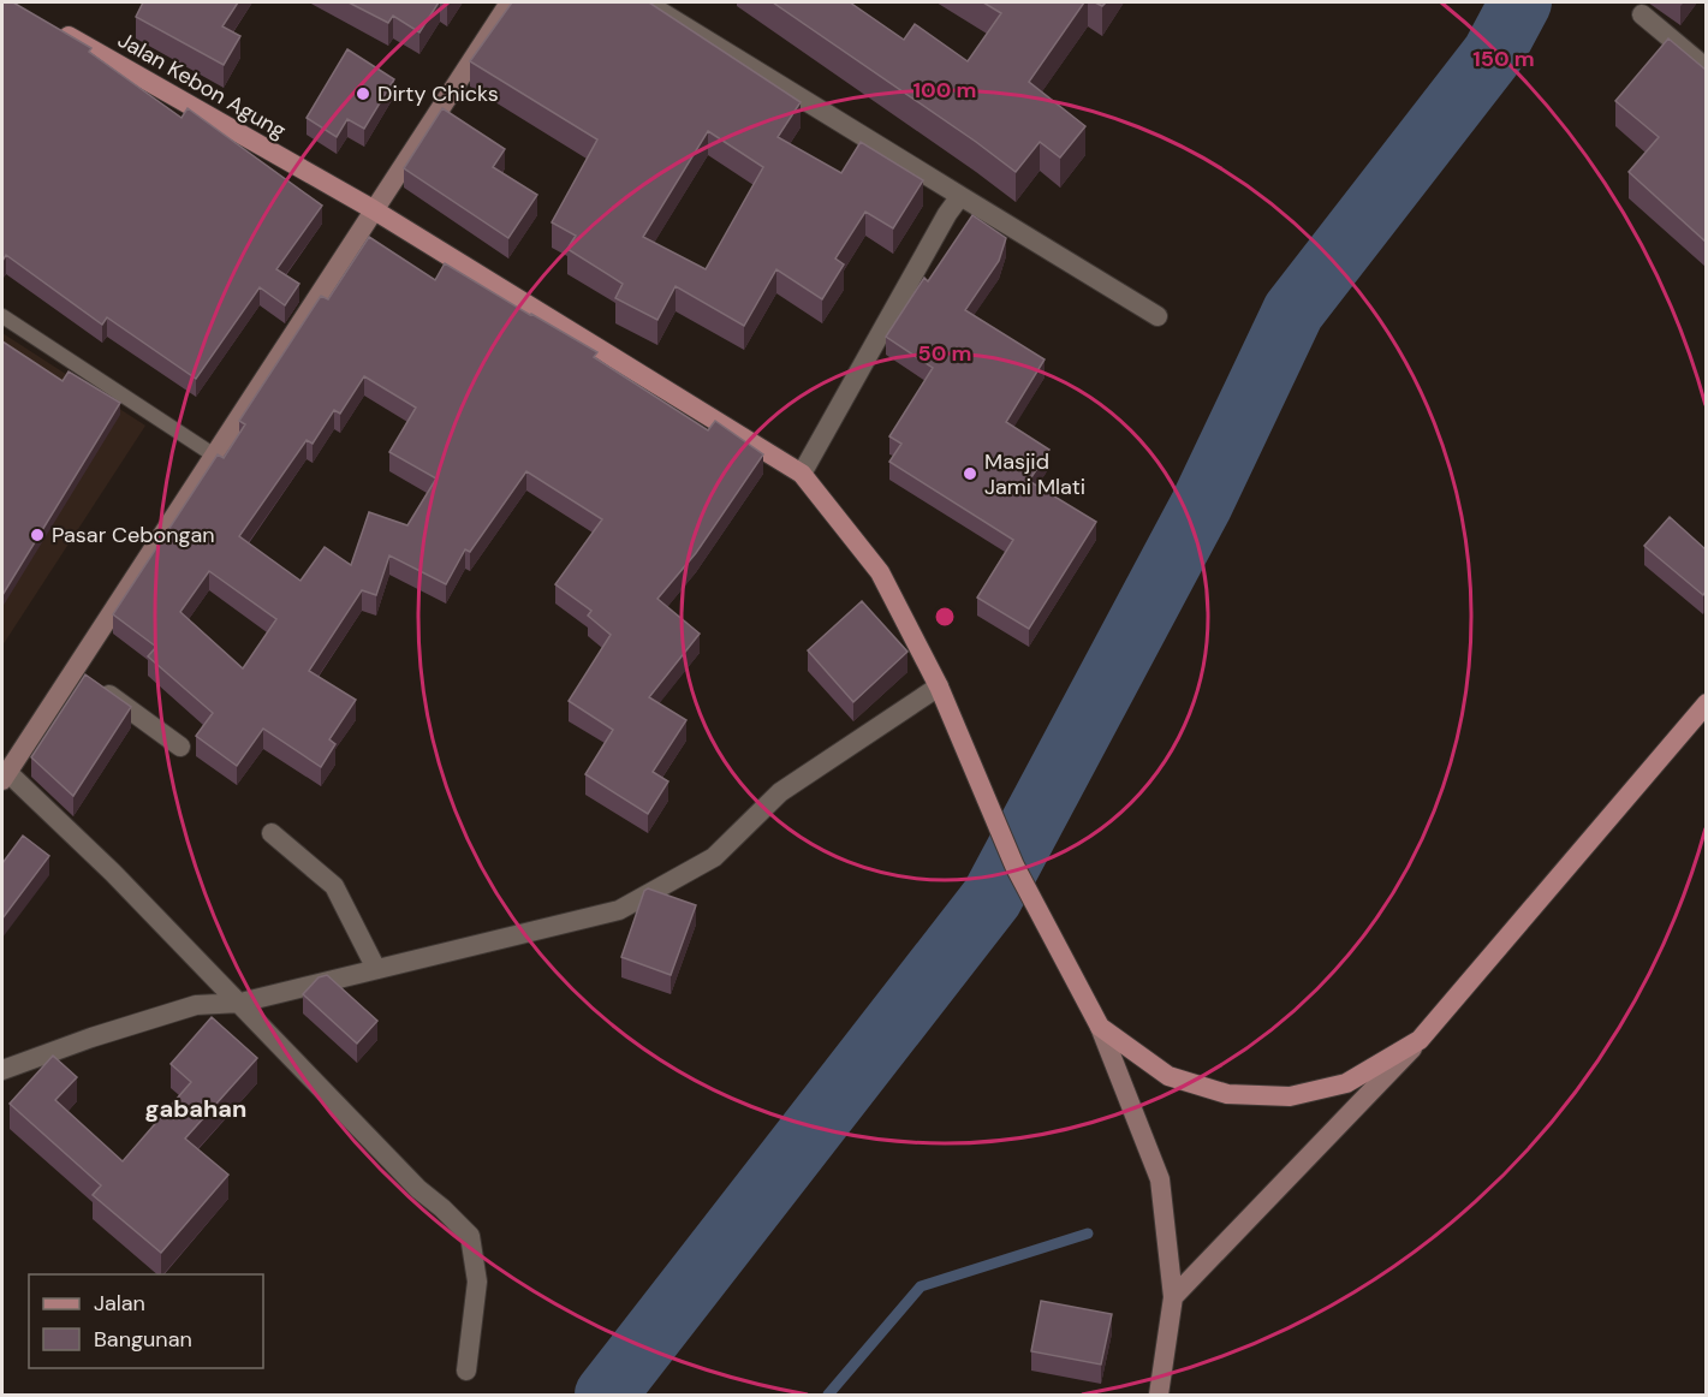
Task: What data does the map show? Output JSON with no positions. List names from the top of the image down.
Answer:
{
  "streets": {
    "main road": ["Jalan Kebon Agung"]
  },
  "districts": ["gabahan"],
  "places": ["Dirty Chicks", "Masjid Jami Mlati", "Pasar Cebongan"],
  "legend": ["Jalan", "Bangunan"],
  "rings": ["150 m", "100 m", "50 m"]
}
